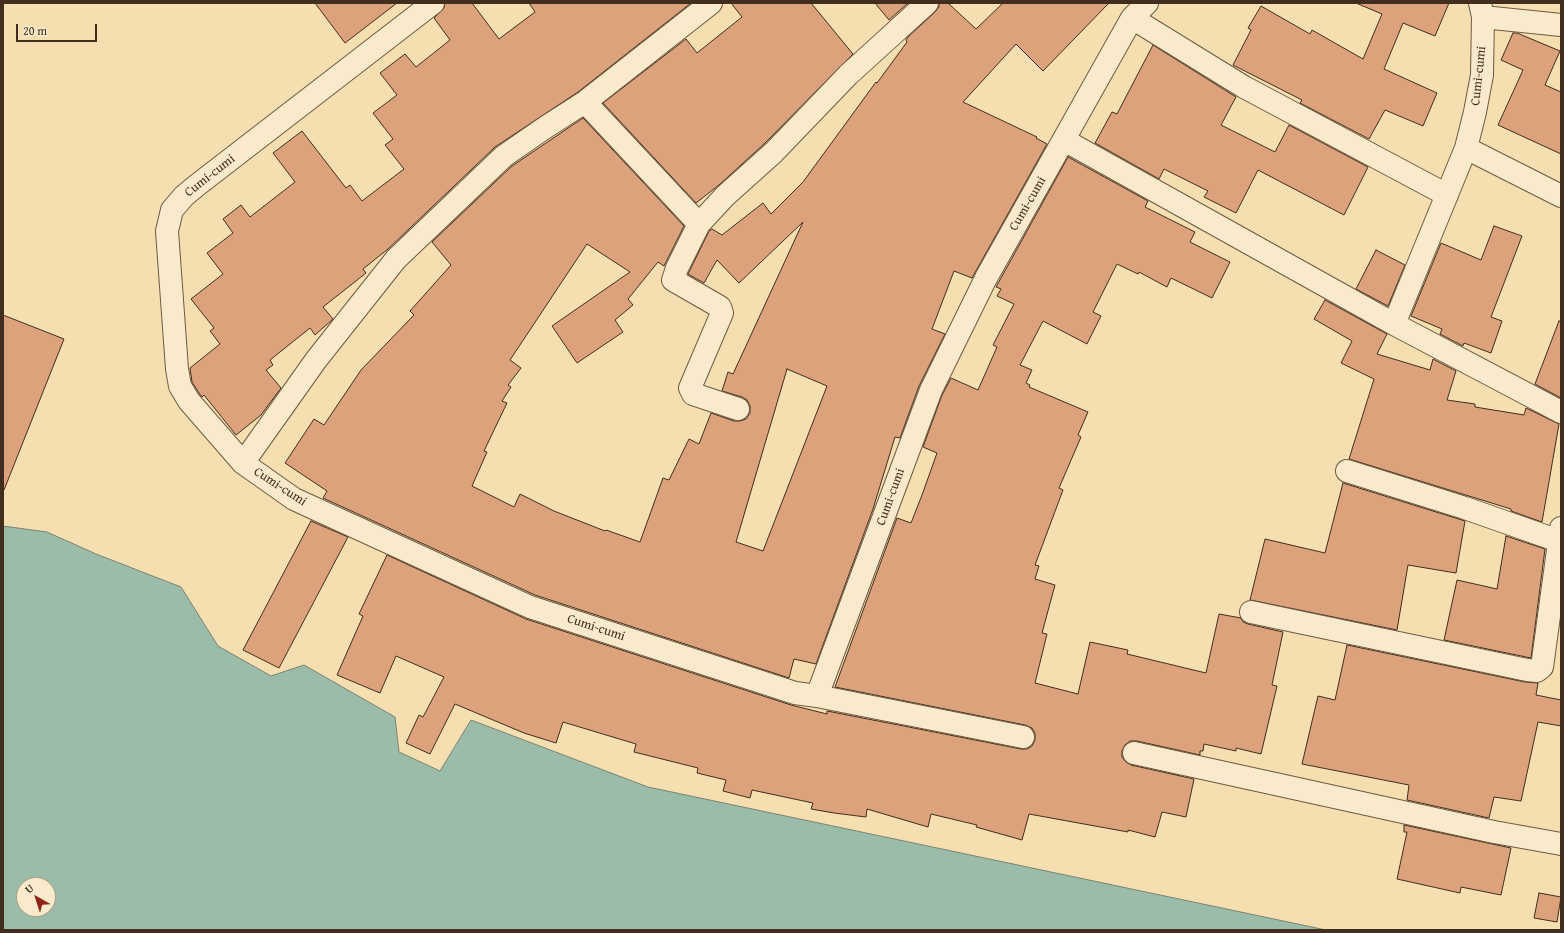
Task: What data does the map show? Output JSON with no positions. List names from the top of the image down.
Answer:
{
  "streets": {
    "street": ["Cumi-cumi"]
  },
  "scale_bar": "20 m",
  "north": "top left"
}
